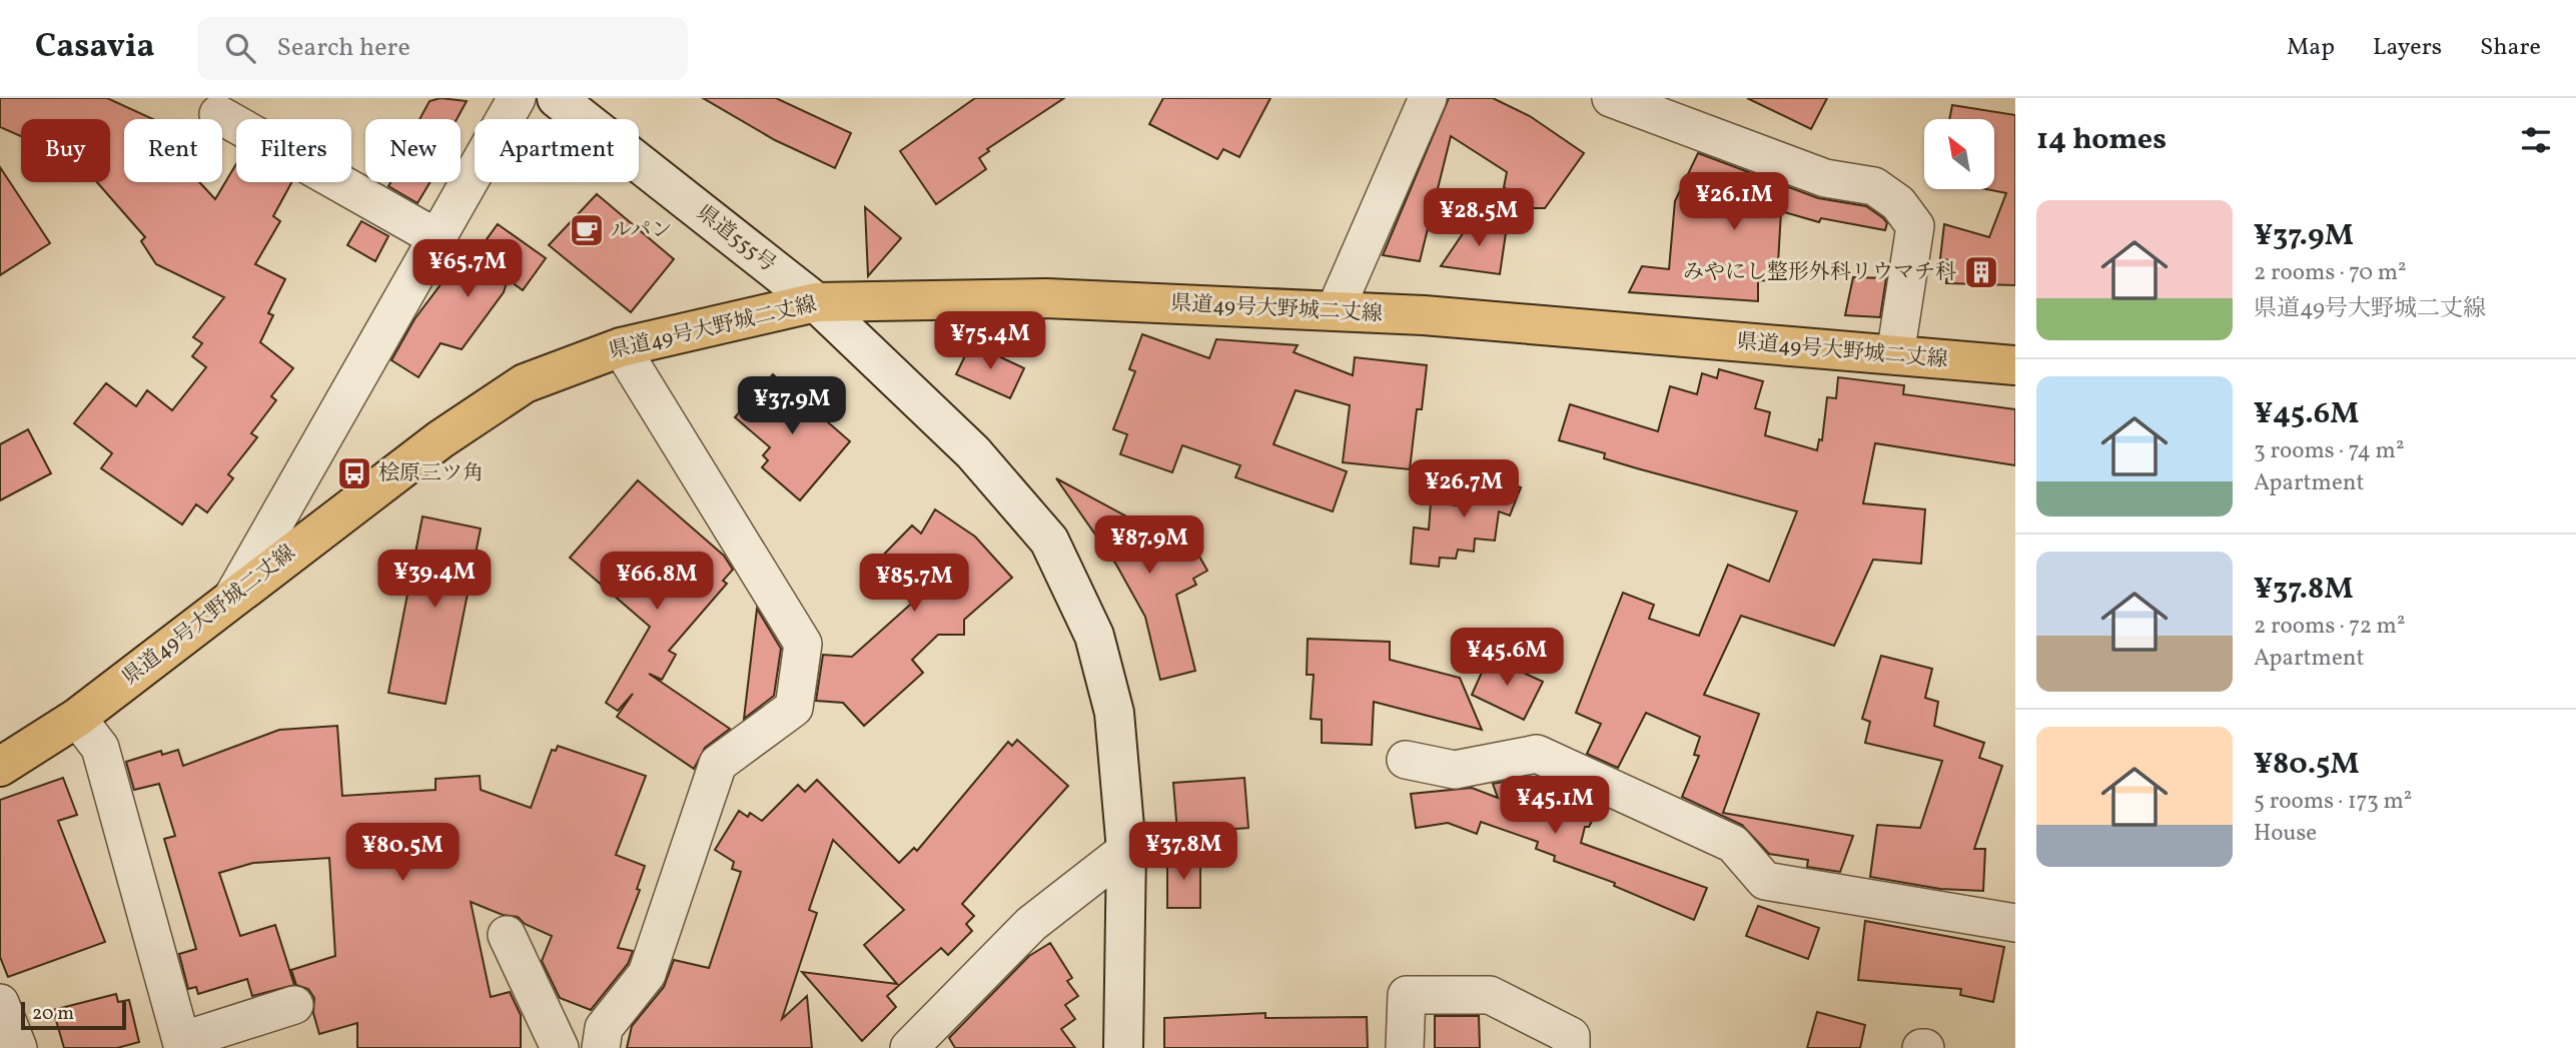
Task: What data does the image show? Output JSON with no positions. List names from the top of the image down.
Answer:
{
  "streets": {
    "main road": ["県道49号大野城二丈線"],
    "street": ["県道555号"]
  },
  "crossings": [
    ["県道555号", "県道49号大野城二丈線"]
  ],
  "places": {
    "cafe": ["ルパン"],
    "building": ["みやにし整形外科リウマチ科"],
    "bus stop": ["桧原三ツ角"]
  },
  "scale_bar": "20 m",
  "north": "top left",
  "page": {
    "header": "Casavia",
    "search": "Search here",
    "nav": ["Map", "Layers", "Share"],
    "heading": "14 homes",
    "chip": [
      "Buy",
      "Rent",
      "Filters",
      "New",
      "Apartment"
    ],
    "price": [
      "¥26.1M",
      "¥28.5M",
      "¥65.7M",
      "¥75.4M",
      "¥37.9M",
      "¥26.7M",
      "¥87.9M",
      "¥39.4M",
      "¥66.8M",
      "¥85.7M",
      "¥45.6M",
      "¥45.1M",
      "¥37.8M",
      "¥80.5M"
    ],
    "list": [
      {
        "name": "¥37.9M",
        "note": "2 rooms · 70 m² · 県道49号大野城二丈線"
      },
      {
        "name": "¥45.6M",
        "note": "3 rooms · 74 m² · Apartment"
      },
      {
        "name": "¥37.8M",
        "note": "2 rooms · 72 m² · Apartment"
      },
      {
        "name": "¥80.5M",
        "note": "5 rooms · 173 m² · House"
      }
    ],
    "scale": "20 m"
  }
}
